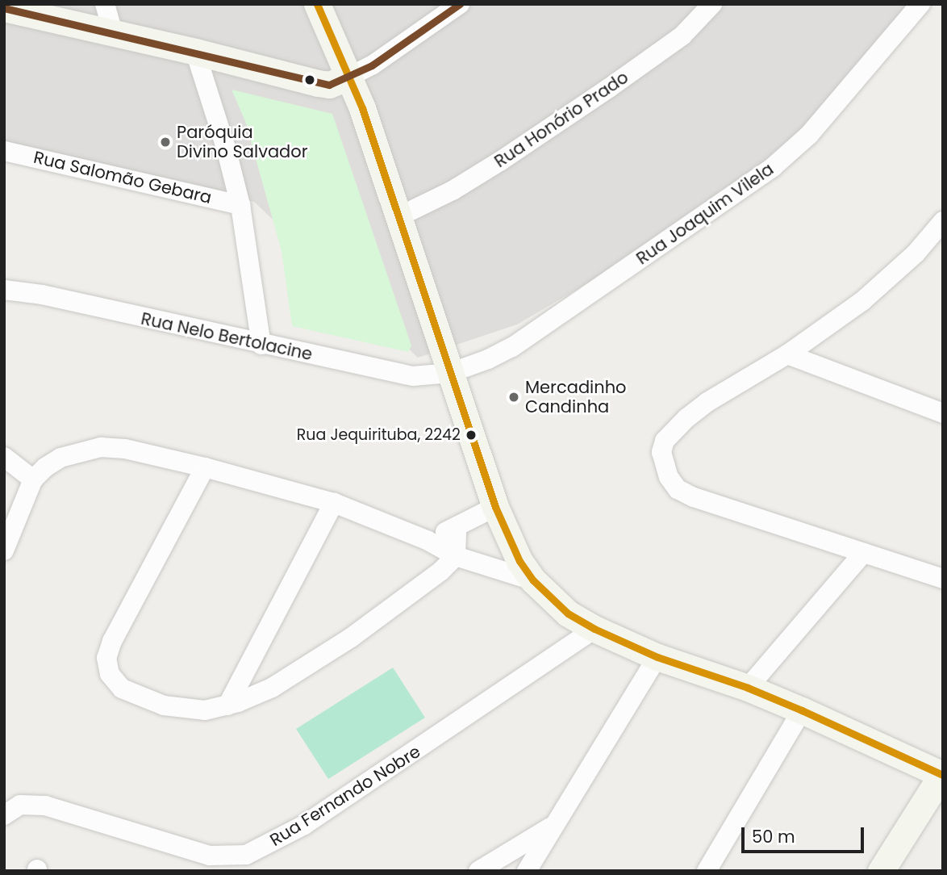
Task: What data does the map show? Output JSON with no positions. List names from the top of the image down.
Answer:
{
  "streets": {
    "street": [
      "Rua Honório Prado",
      "Rua Salomão Gebara",
      "Rua Joaquim Vilela",
      "Rua Nelo Bertolacine",
      "Rua Fernando Nobre"
    ]
  },
  "crossings": [
    ["Rua Joaquim Vilela", "Rua Nelo Bertolacine"]
  ],
  "places": ["Paróquia Divino Salvador", "Mercadinho Candinha", "Rua Jequirituba, 2242"],
  "scale_bar": "50 m"
}
